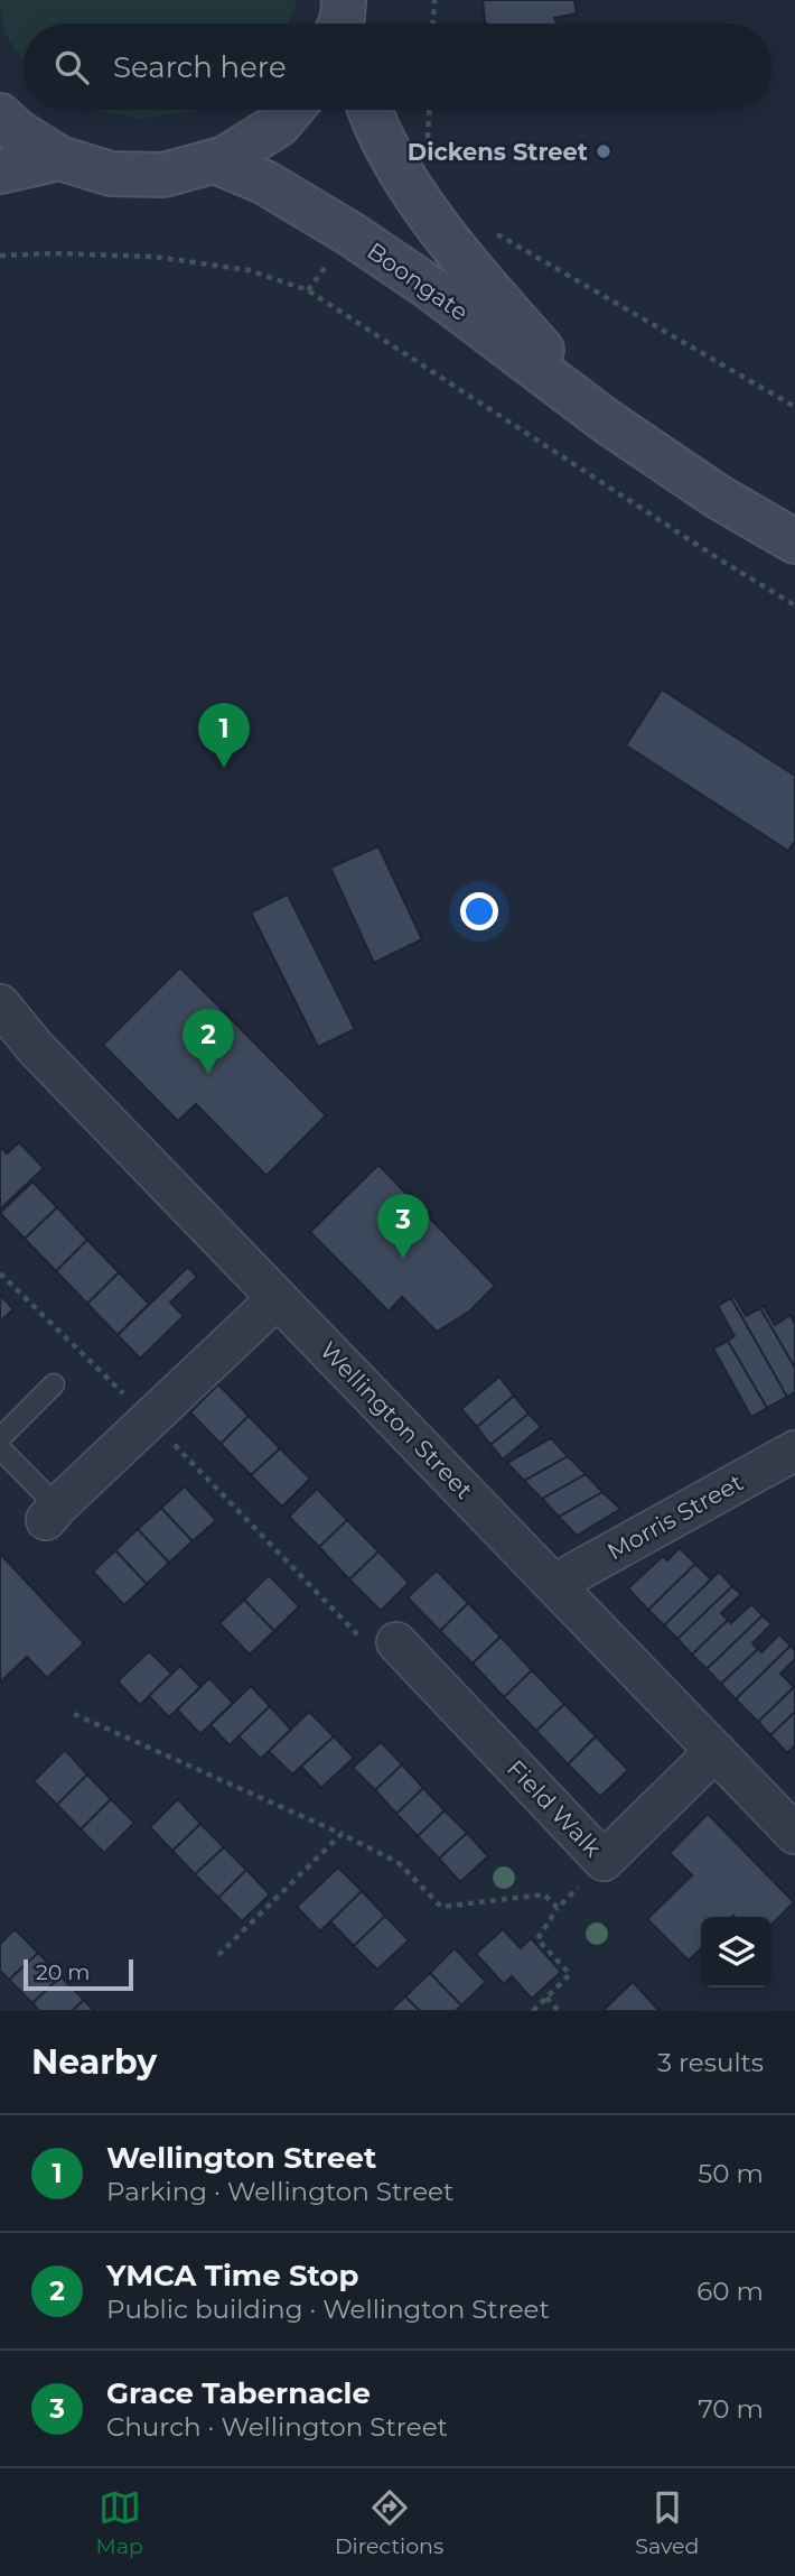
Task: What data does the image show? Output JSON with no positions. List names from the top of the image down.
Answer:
{
  "streets": {
    "street": [
      "Boongate",
      "Wellington Street",
      "Morris Street",
      "Field Walk"
    ]
  },
  "crossings": [
    ["Wellington Street", "Morris Street"],
    ["Wellington Street", "Field Walk"]
  ],
  "places": ["Dickens Street"],
  "scale_bar": "20 m",
  "page": {
    "search": "Search here",
    "pins": ["1", "2", "3"],
    "scale": "20 m",
    "heading": ["Nearby", "3 results"],
    "list": [
      {
        "mark": "1",
        "name": "Wellington Street",
        "note": "Parking · Wellington Street",
        "value": "50 m"
      },
      {
        "mark": "2",
        "name": "YMCA Time Stop",
        "note": "Public building · Wellington Street",
        "value": "60 m"
      },
      {
        "mark": "3",
        "name": "Grace Tabernacle",
        "note": "Church · Wellington Street",
        "value": "70 m"
      }
    ],
    "nav": ["Map", "Directions", "Saved"]
  }
}
